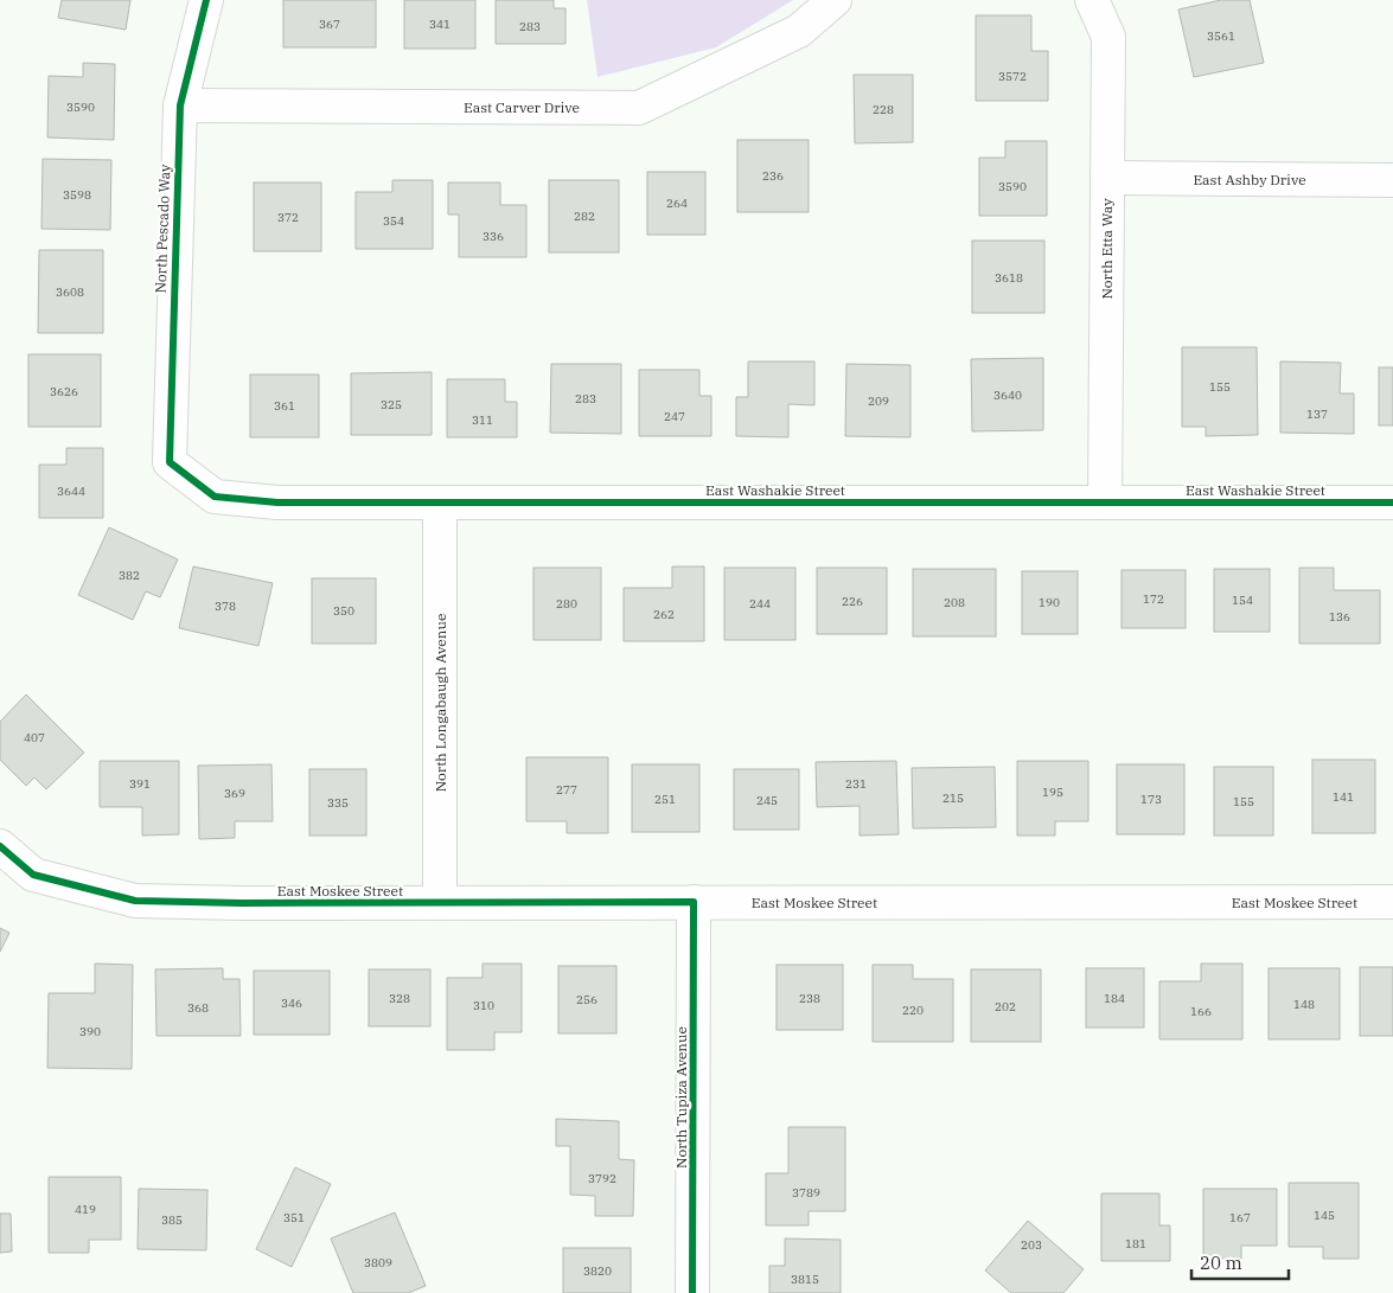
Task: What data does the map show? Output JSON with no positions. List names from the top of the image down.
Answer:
{
  "streets": {
    "street": [
      "East Carver Drive",
      "East Ashby Drive",
      "North Pescado Way",
      "North Etta Way",
      "East Washakie Street",
      "North Longabaugh Avenue",
      "East Moskee Street",
      "North Tupiza Avenue"
    ]
  },
  "crossings": [
    ["East Carver Drive", "North Pescado Way"],
    ["East Ashby Drive", "North Etta Way"],
    ["North Pescado Way", "East Washakie Street"],
    ["North Etta Way", "East Washakie Street"],
    ["East Washakie Street", "North Longabaugh Avenue"],
    ["North Longabaugh Avenue", "East Moskee Street"],
    ["East Moskee Street", "North Tupiza Avenue"]
  ],
  "house_numbers": [
    "367",
    "341",
    "283",
    "3561",
    "3572",
    "3590",
    "228",
    "236",
    "3590",
    "3598",
    "264",
    "282",
    "372",
    "354",
    "336",
    "3618",
    "3608",
    "155",
    "3626",
    "3640",
    "283",
    "209",
    "325",
    "361",
    "137",
    "247",
    "311",
    "3644",
    "382",
    "172",
    "154",
    "226",
    "208",
    "190",
    "280",
    "244",
    "378",
    "350",
    "262",
    "136",
    "407",
    "391",
    "231",
    "277",
    "195",
    "369",
    "141",
    "215",
    "251",
    "173",
    "245",
    "155",
    "335",
    "328",
    "238",
    "184",
    "256",
    "346",
    "148",
    "310",
    "202",
    "368",
    "220",
    "166",
    "390",
    "3792",
    "3789",
    "419",
    "145",
    "351",
    "167",
    "385",
    "181",
    "203",
    "3809",
    "3820",
    "3815"
  ],
  "scale_bar": "20 m"
}
